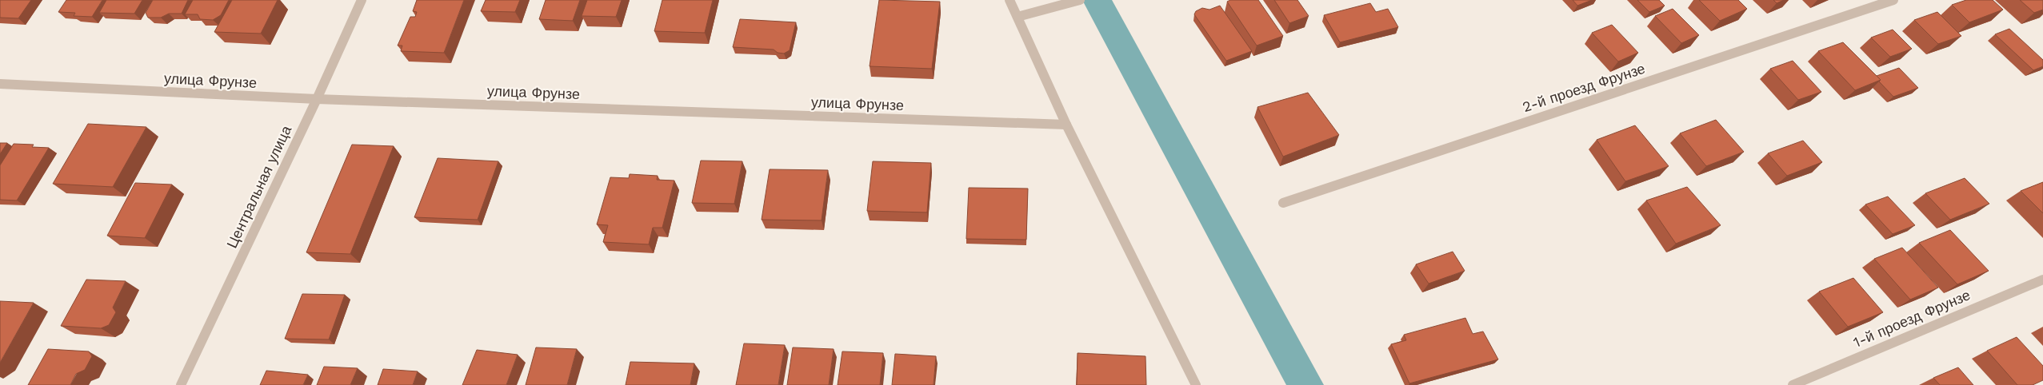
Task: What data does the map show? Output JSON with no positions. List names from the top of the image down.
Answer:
{
  "streets": {
    "street": [
      "улица Фрунзе",
      "2-й проезд Фрунзе",
      "Центральная улица",
      "1-й проезд Фрунзе"
    ]
  },
  "crossings": [
    ["улица Фрунзе", "Центральная улица"]
  ]
}
